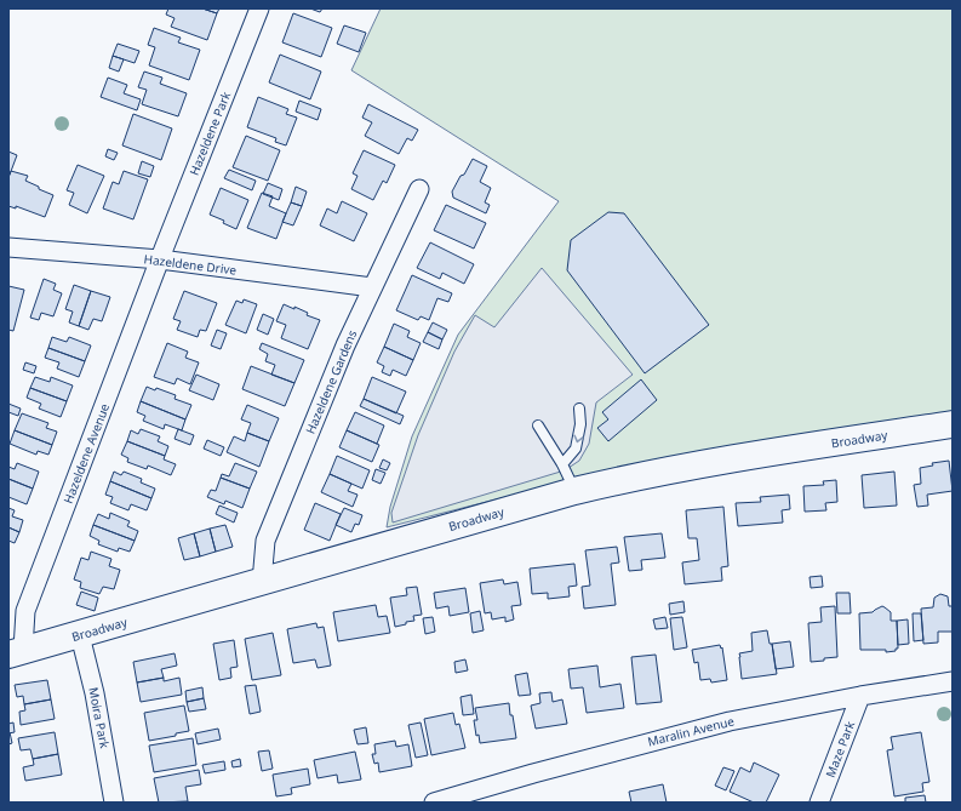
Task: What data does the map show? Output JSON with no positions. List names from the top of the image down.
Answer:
{
  "streets": {
    "street": [
      "Hazeldene Park",
      "Hazeldene Drive",
      "Hazeldene Gardens",
      "Broadway",
      "Hazeldene Avenue",
      "Moira Park",
      "Maralin Avenue",
      "Maze Park"
    ]
  },
  "crossings": [
    ["Hazeldene Park", "Hazeldene Drive"],
    ["Hazeldene Park", "Hazeldene Avenue"],
    ["Hazeldene Drive", "Hazeldene Gardens"],
    ["Hazeldene Drive", "Hazeldene Avenue"],
    ["Hazeldene Gardens", "Broadway"],
    ["Broadway", "Hazeldene Avenue"],
    ["Broadway", "Moira Park"],
    ["Maralin Avenue", "Maze Park"]
  ]
}
